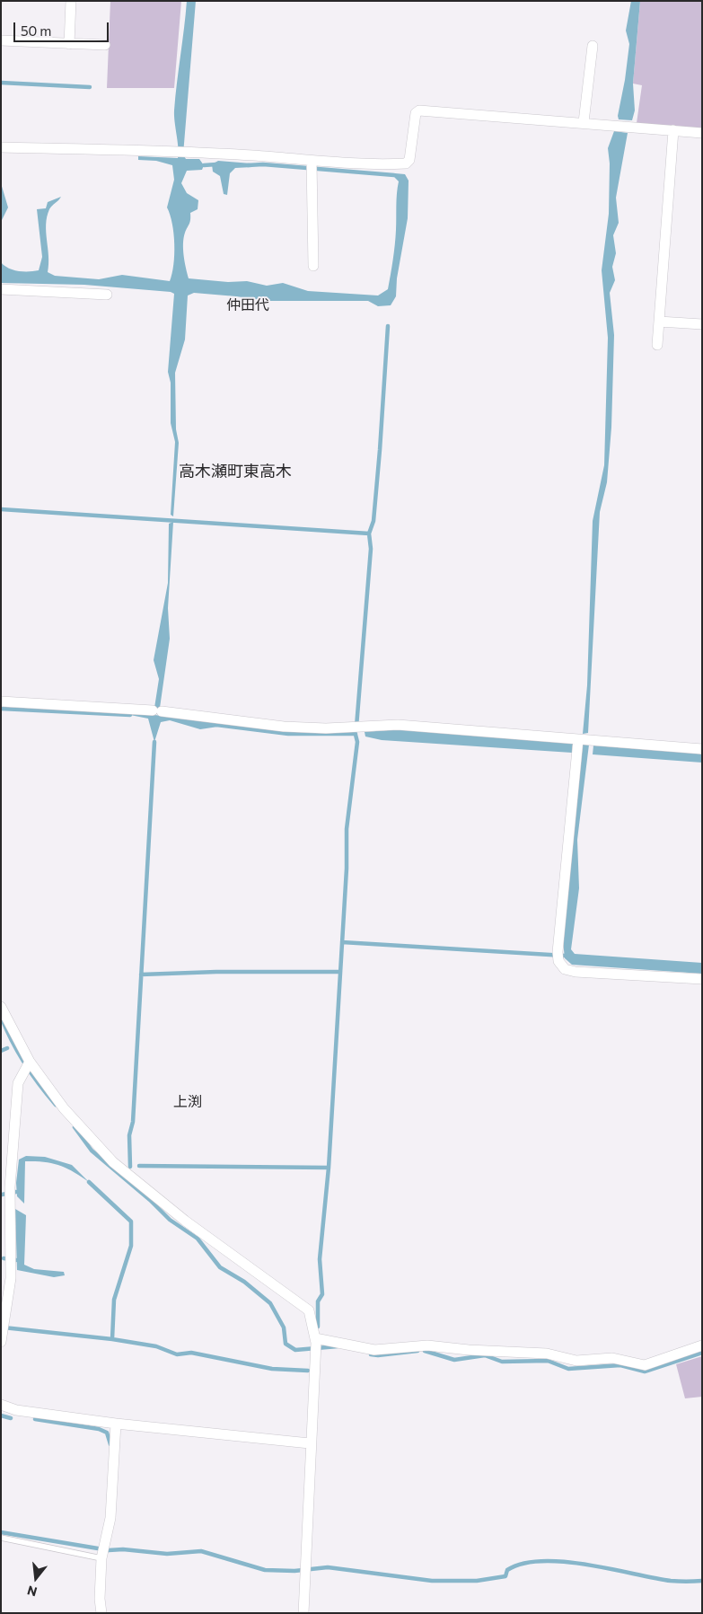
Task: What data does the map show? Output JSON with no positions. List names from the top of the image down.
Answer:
{
  "districts": ["仲田代", "高木瀬町東高木", "上渕"],
  "scale_bar": "50 m",
  "north": "bottom"
}
